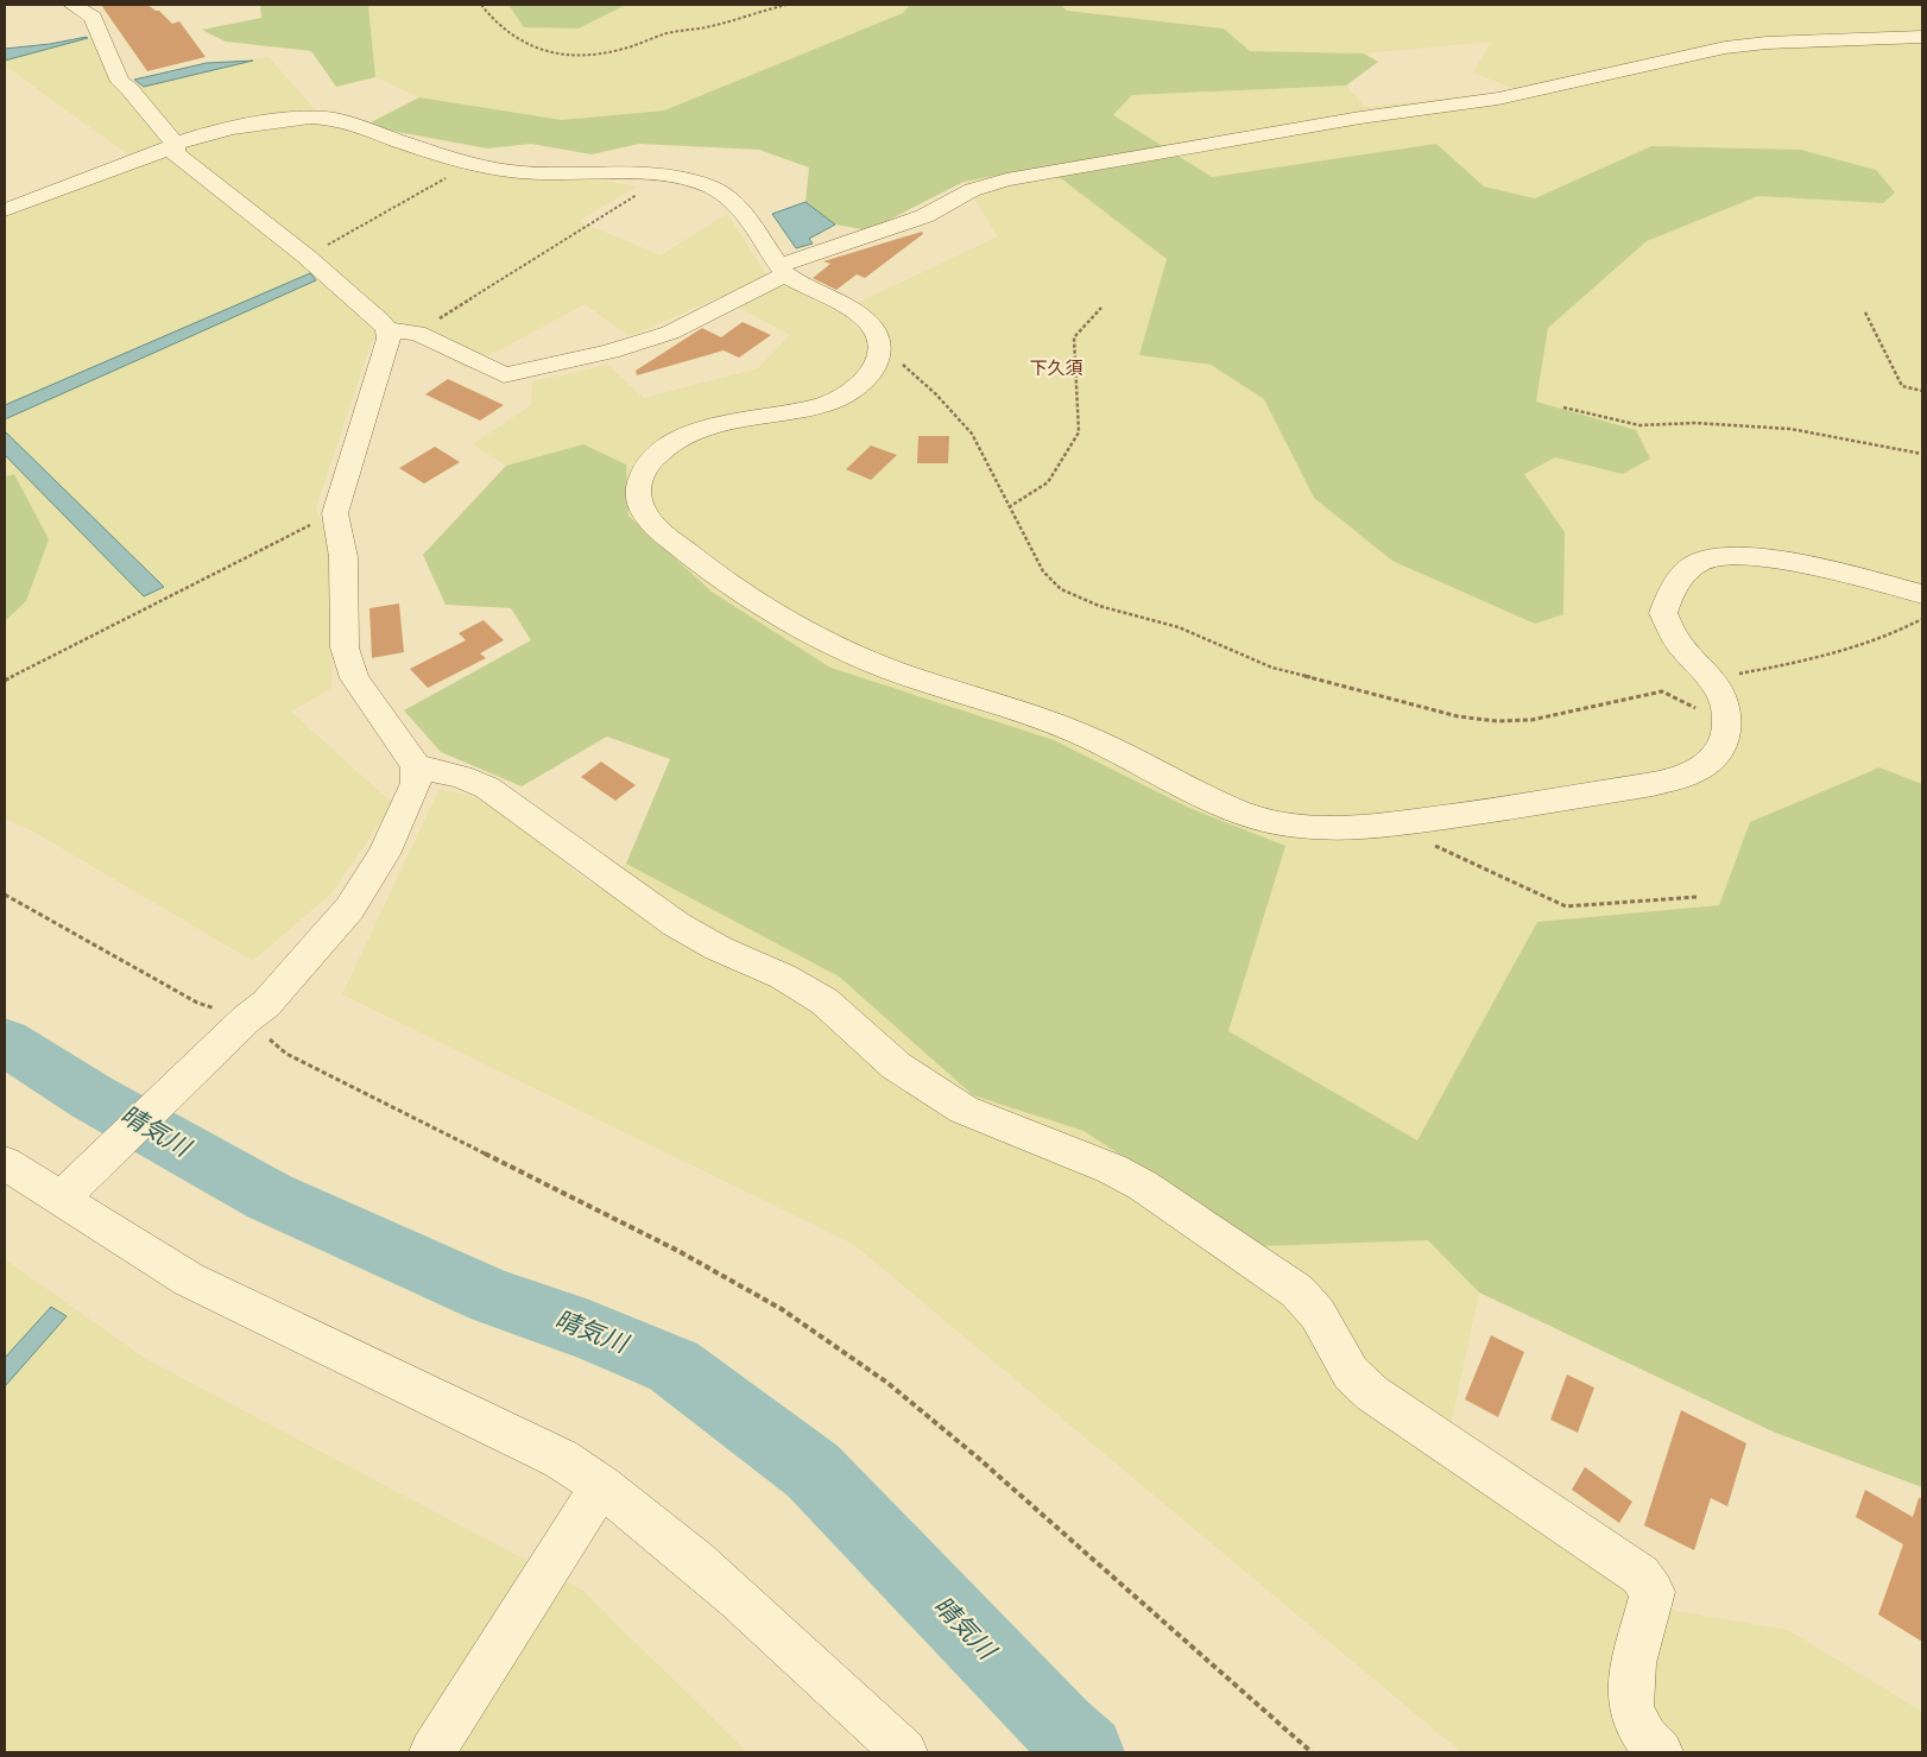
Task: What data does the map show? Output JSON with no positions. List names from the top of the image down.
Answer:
{
  "districts": ["下久須"],
  "water": ["晴気川"]
}
